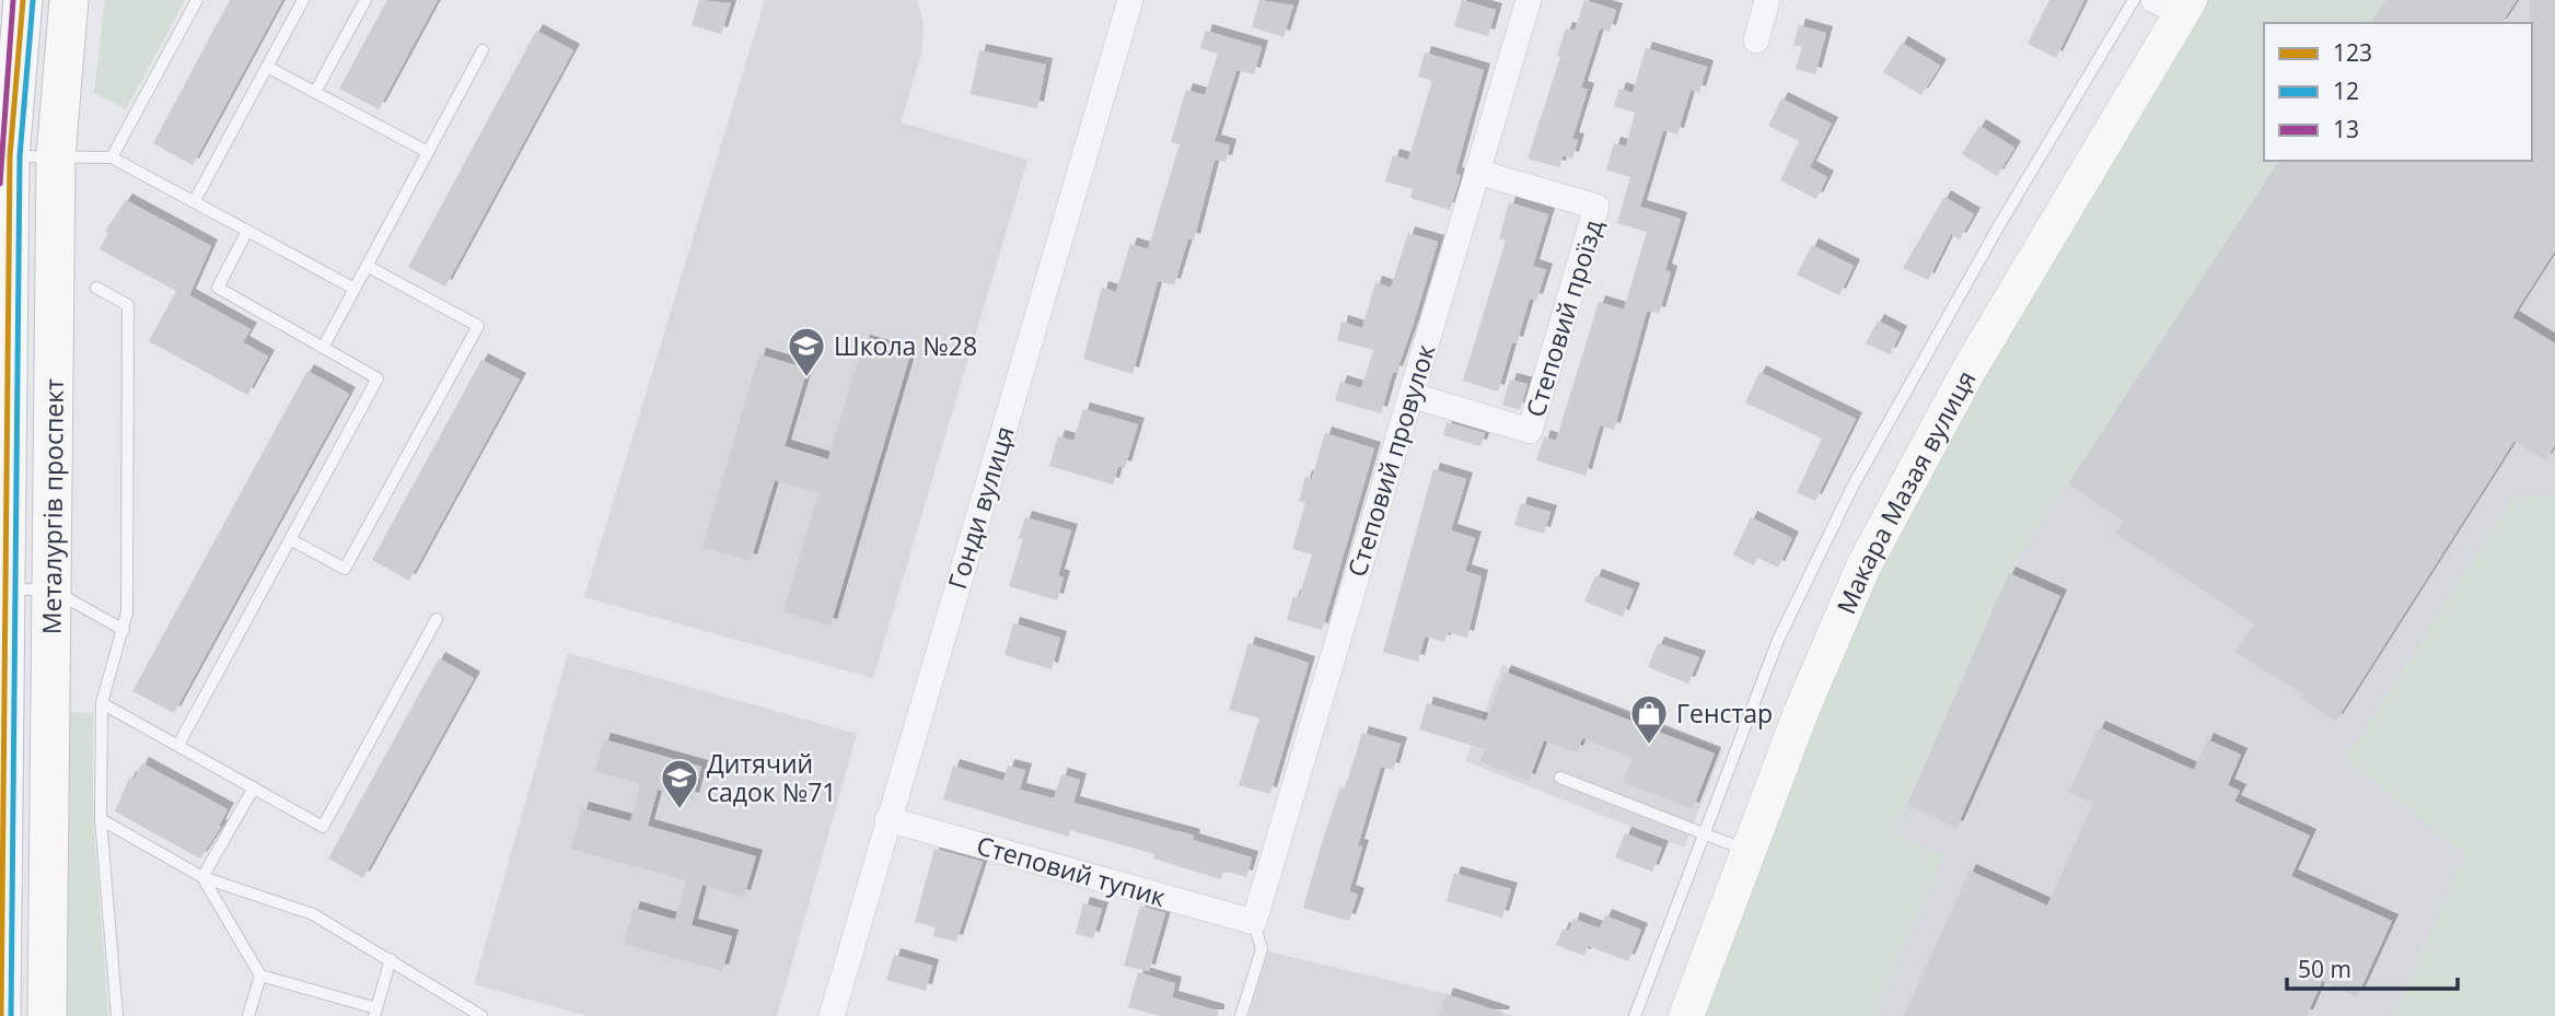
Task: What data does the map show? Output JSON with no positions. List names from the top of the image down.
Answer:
{
  "streets": {
    "main road": ["Макара Мазая вулиця", "Металургів проспект"],
    "street": [
      "Степовий проїзд",
      "Степовий провулок",
      "Гонди вулиця",
      "Степовий тупик"
    ]
  },
  "crossings": [
    ["Степовий проїзд", "Степовий провулок"],
    ["Степовий провулок", "Степовий тупик"],
    ["Гонди вулиця", "Степовий тупик"]
  ],
  "places": {
    "school or university": ["Школа №28", "Дитячий садок №71"],
    "shop": ["Генстар"]
  },
  "lines": ["transit line 123", "transit line 13", "transit line 12"],
  "legend": ["123", "12", "13"],
  "scale_bar": "50 m"
}
